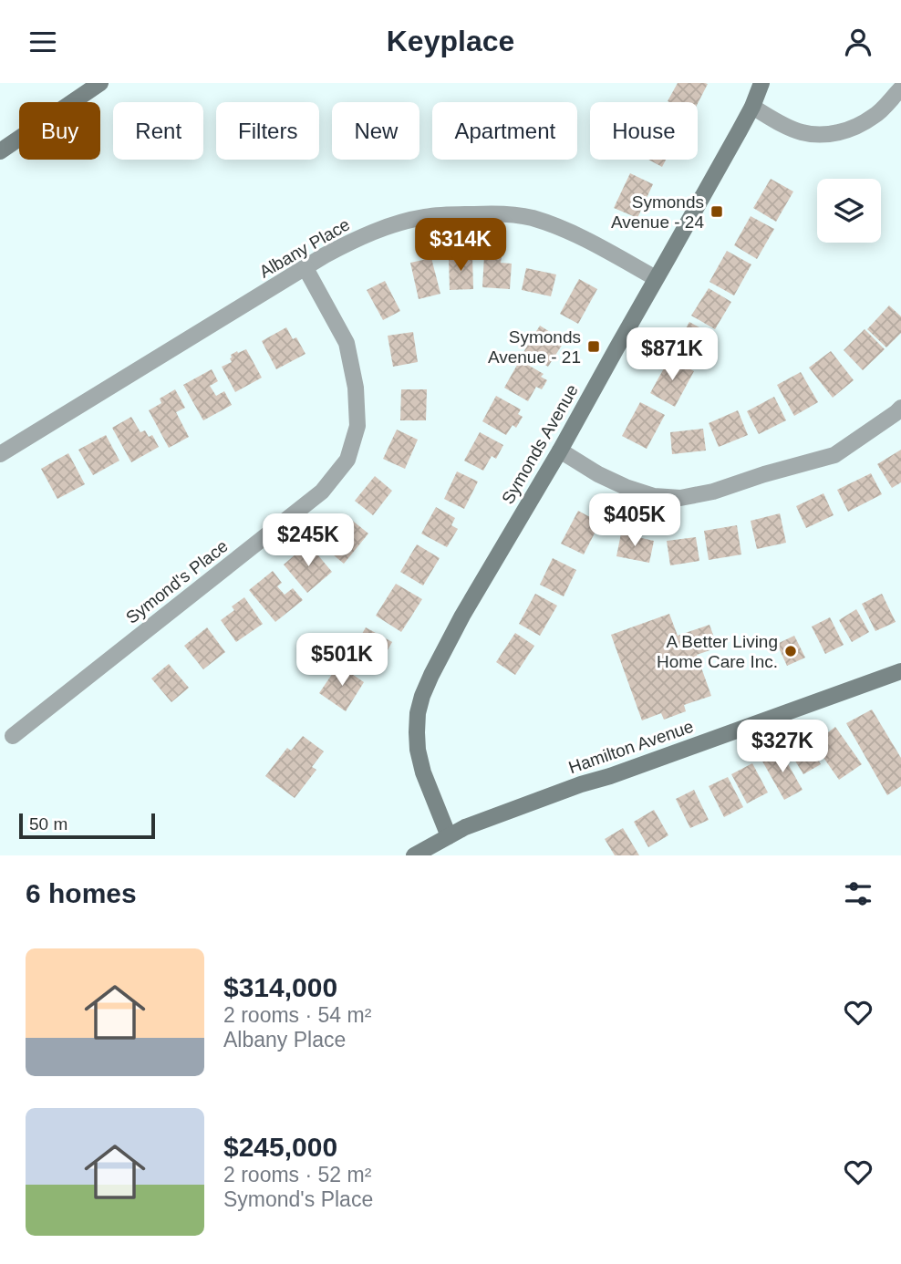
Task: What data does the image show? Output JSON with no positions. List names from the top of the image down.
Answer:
{
  "streets": {
    "street": [
      "Albany Place",
      "Symonds Avenue",
      "Symond's Place",
      "Hamilton Avenue"
    ]
  },
  "crossings": [
    ["Albany Place", "Symonds Avenue"],
    ["Albany Place", "Symond's Place"],
    ["Symonds Avenue", "Hamilton Avenue"]
  ],
  "places": {
    "transit": ["Symonds Avenue - 24", "Symonds Avenue - 21"],
    "other": ["A Better Living Home Care Inc."]
  },
  "scale_bar": "50 m",
  "page": {
    "header": "Keyplace",
    "chip": [
      "Buy",
      "Rent",
      "Filters",
      "New",
      "Apartment",
      "House"
    ],
    "price": [
      "$314K",
      "$871K",
      "$405K",
      "$245K",
      "$501K",
      "$327K"
    ],
    "scale": "50 m",
    "heading": "6 homes",
    "list": [
      {
        "name": "$314,000",
        "note": "2 rooms · 54 m² · Albany Place"
      },
      {
        "name": "$245,000",
        "note": "2 rooms · 52 m² · Symond's Place"
      }
    ]
  }
}
